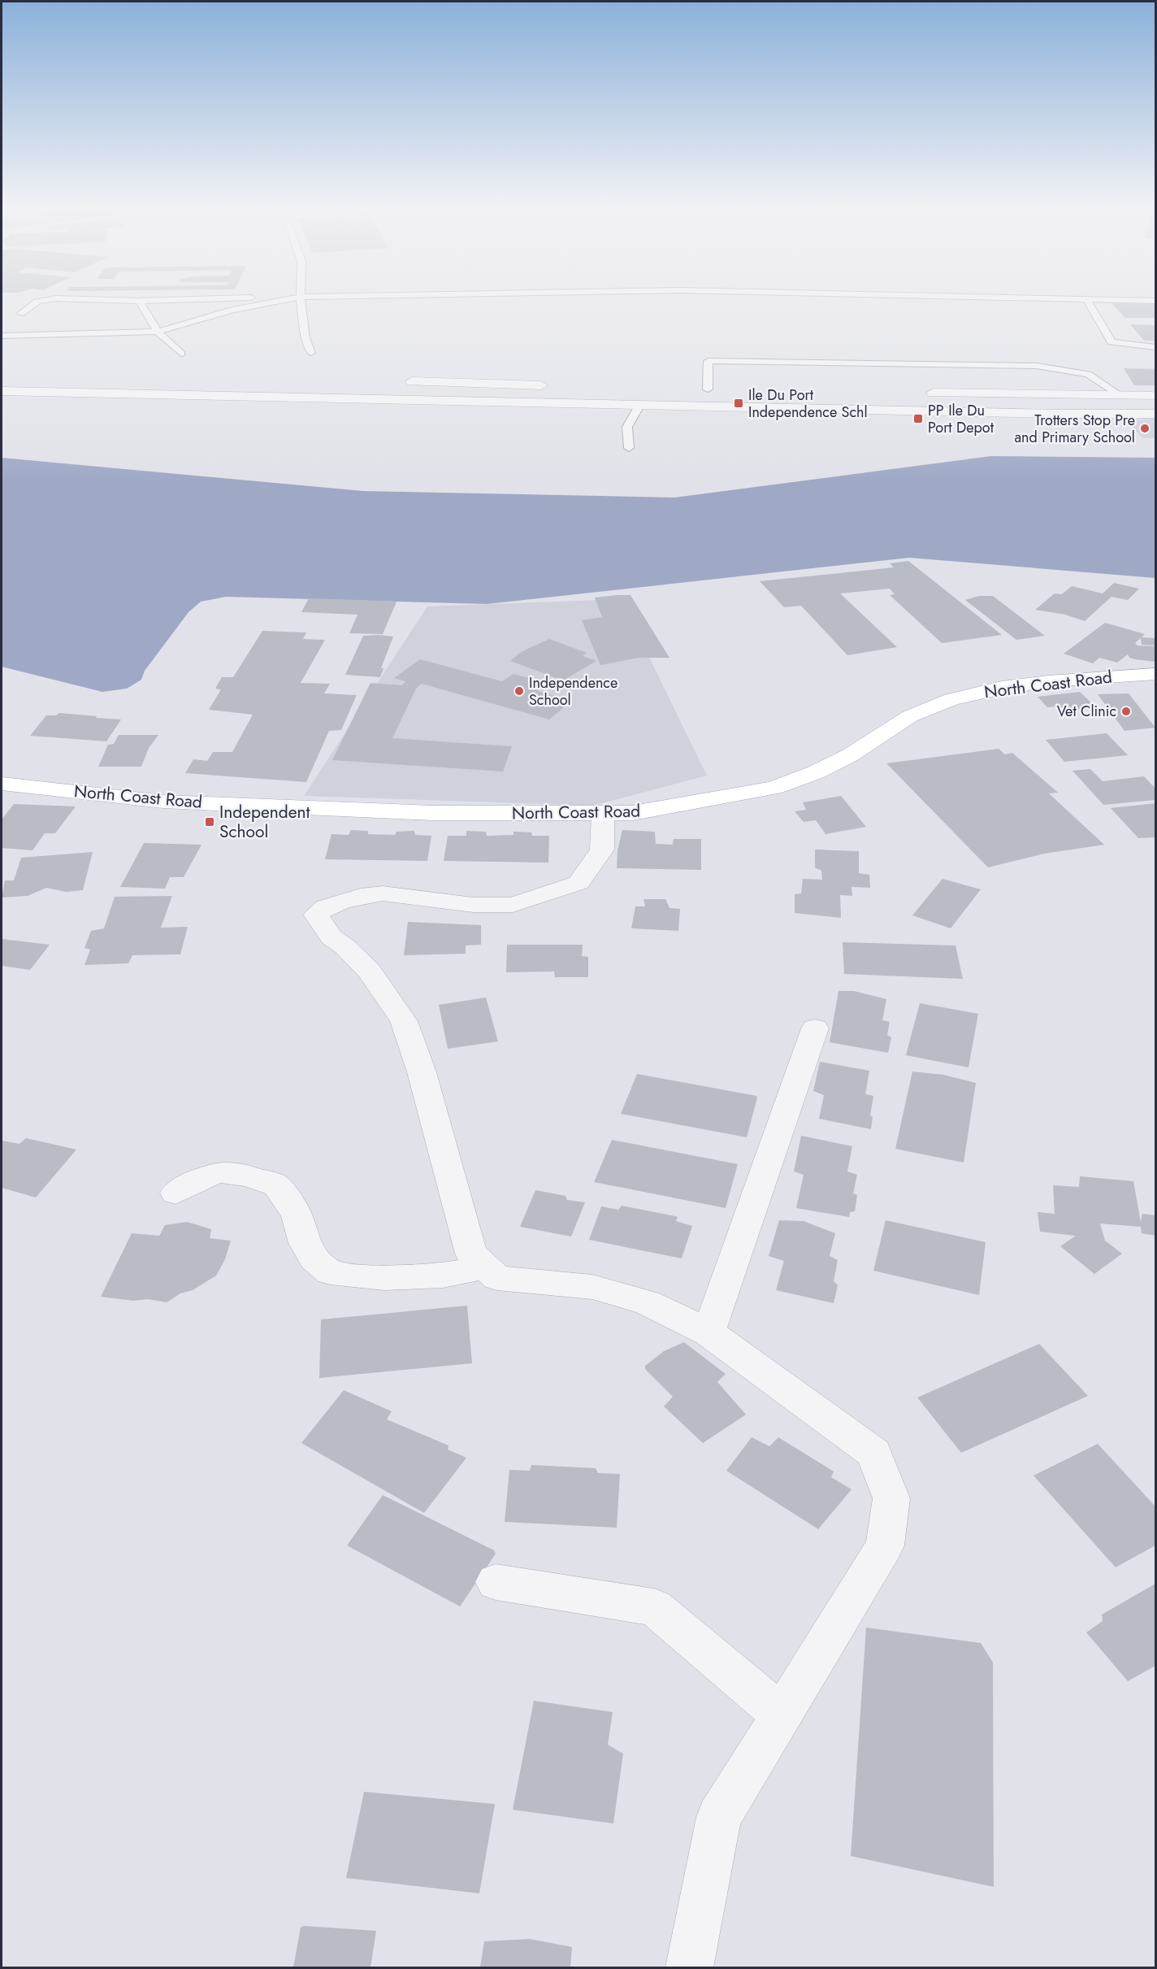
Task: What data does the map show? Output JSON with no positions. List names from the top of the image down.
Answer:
{
  "streets": {
    "main road": ["North Coast Road"]
  },
  "places": {
    "transit": ["Ile Du Port Independence Schl", "PP Ile Du Port Depot", "Independent School"],
    "other": ["Trotters Stop Pre and Primary School", "Independence School", "Vet Clinic"]
  }
}
